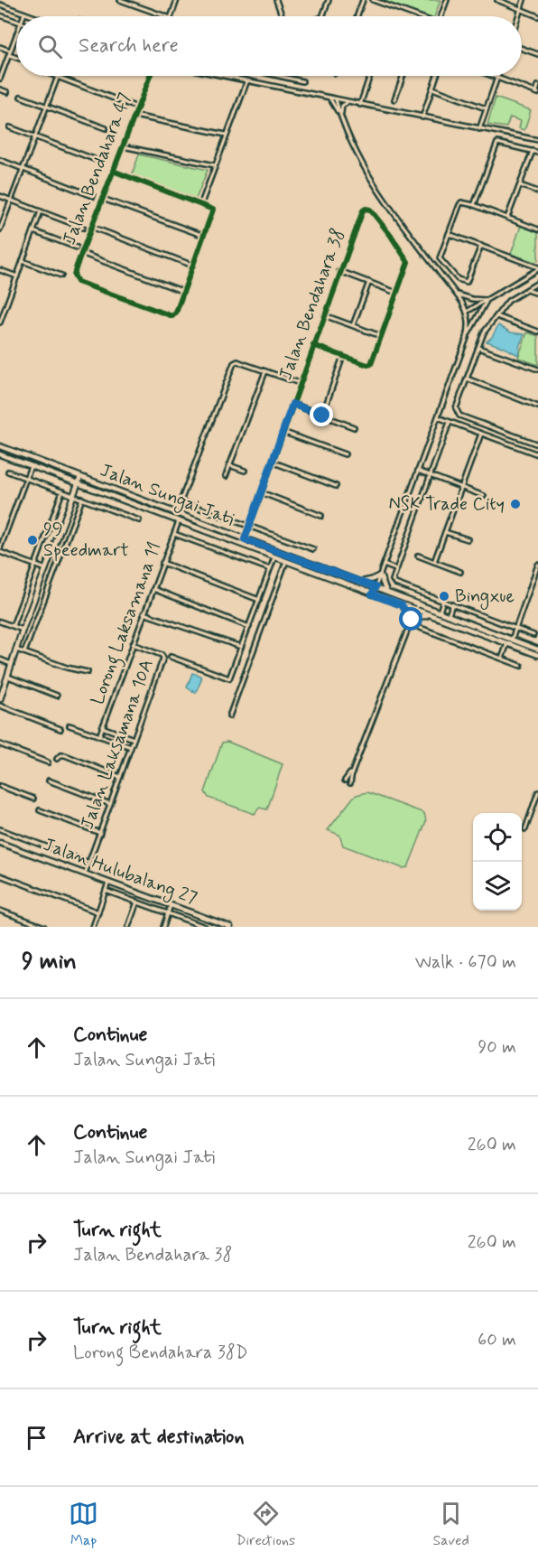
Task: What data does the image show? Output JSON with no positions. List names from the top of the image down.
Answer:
{
  "streets": {
    "main road": ["Jalan Sungai Jati", "Jalan Hulubalang 27"],
    "street": [
      "Jalan Bendahara 47",
      "Jalan Bendahara 38",
      "Lorong Laksamana 11",
      "Jalan Laksamana 10A"
    ]
  },
  "crossings": [
    ["Jalan Bendahara 38", "Jalan Sungai Jati"],
    ["Jalan Sungai Jati", "Lorong Laksamana 11"],
    ["Lorong Laksamana 11", "Jalan Laksamana 10A"],
    ["Jalan Laksamana 10A", "Jalan Hulubalang 27"]
  ],
  "places": ["NSK Trade City", "99 Speedmart", "Bingxue"],
  "page": {
    "search": "Search here",
    "heading": ["9 min", "Walk · 670 m"],
    "list": [
      ["Continue", "Jalan Sungai Jati", "90 m"],
      ["Continue", "Jalan Sungai Jati", "260 m"],
      ["Turn right", "Jalan Bendahara 38", "260 m"],
      ["Turn right", "Lorong Bendahara 38D", "60 m"],
      "Arrive at destination"
    ],
    "nav": ["Map", "Directions", "Saved"]
  }
}
